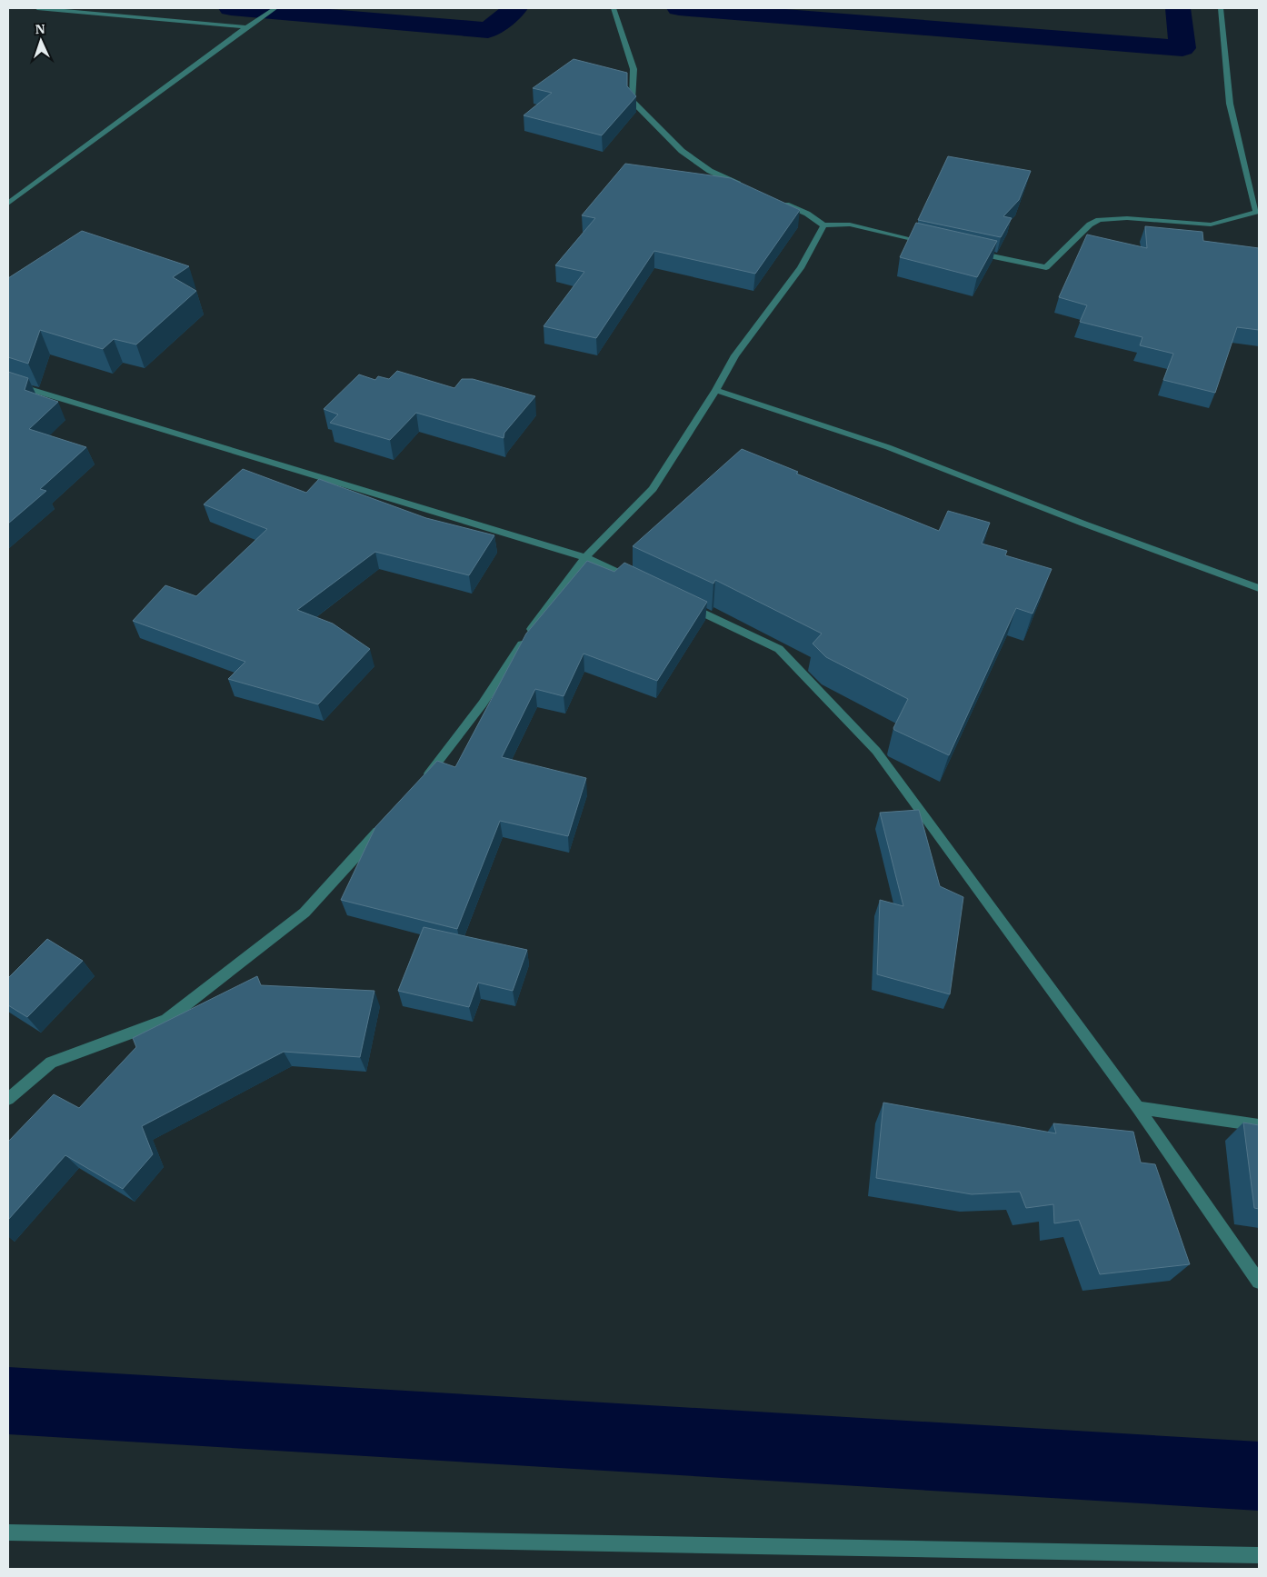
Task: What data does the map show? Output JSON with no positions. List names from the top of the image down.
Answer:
{
  "north": "top"
}
